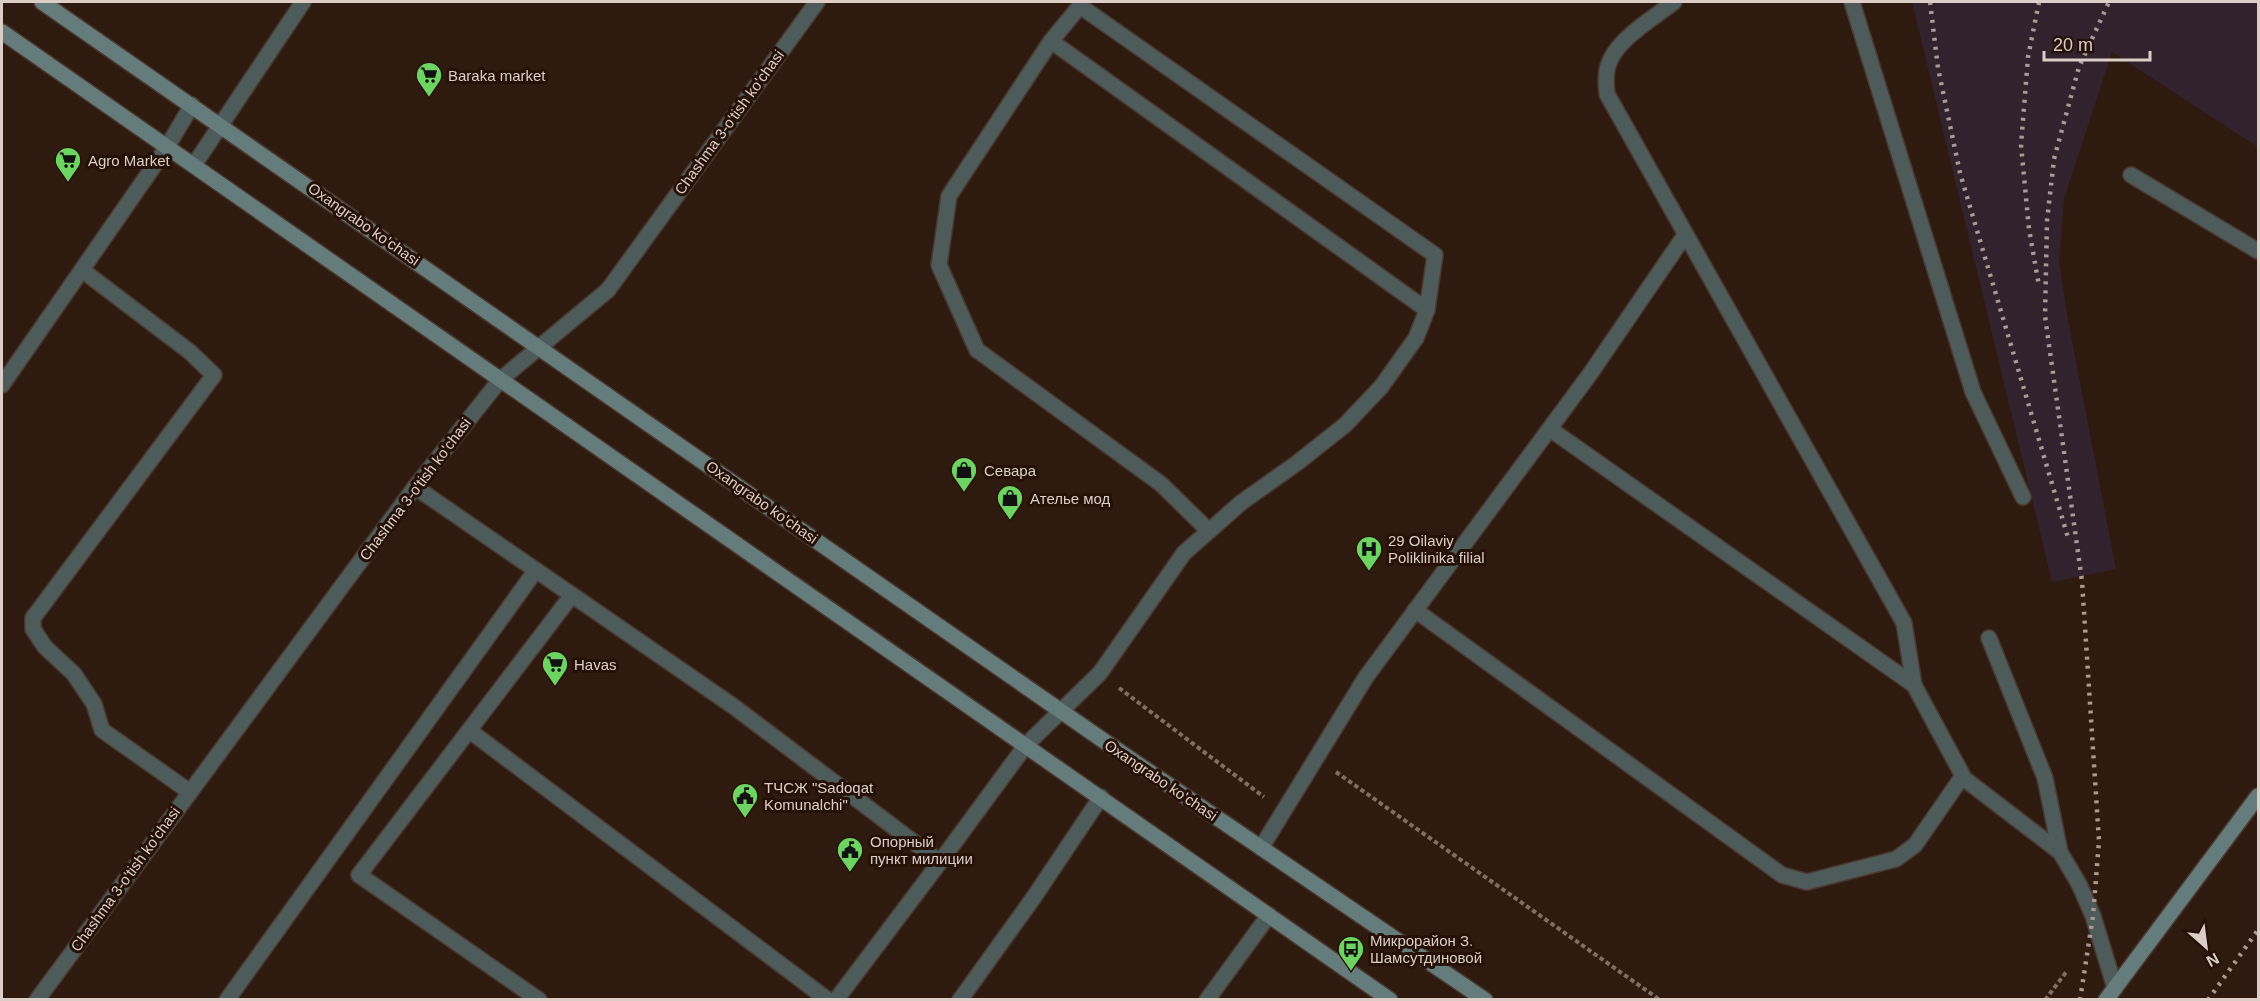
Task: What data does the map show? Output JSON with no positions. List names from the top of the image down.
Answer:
{
  "streets": {
    "main road": ["Oxangrabo ko'chasi"],
    "street": ["Chashma 3-o'tish ko'chasi"]
  },
  "crossings": [
    ["Chashma 3-o'tish ko'chasi", "Oxangrabo ko'chasi"]
  ],
  "places": {
    "supermarket": ["Baraka market", "Agro Market", "Havas"],
    "shop": ["Севара", "Ателье мод"],
    "hospital": ["29 Oilaviy Poliklinika filial"],
    "public building": ["ТЧСЖ \"Sadoqat Komunalchi\"", "Опорный пункт милиции"],
    "bus stop": ["Микрорайон З. Шамсутдиновой"]
  },
  "scale_bar": "20 m",
  "north": "bottom right"
}
